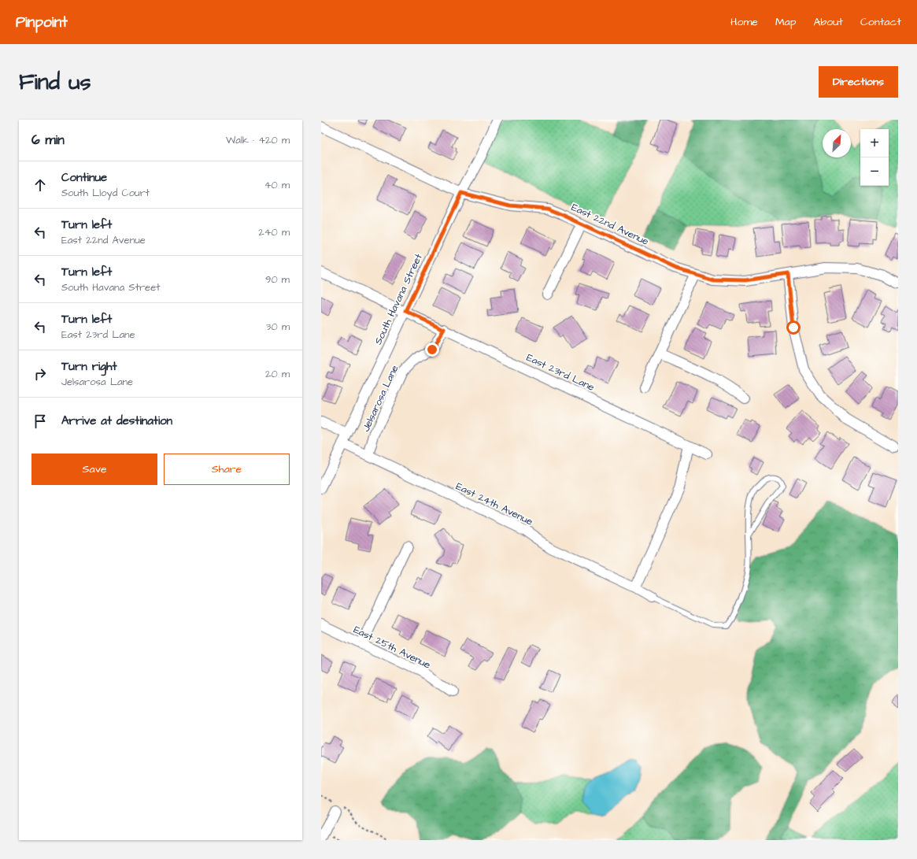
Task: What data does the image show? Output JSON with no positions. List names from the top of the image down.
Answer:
{
  "streets": {
    "street": [
      "East 22nd Avenue",
      "South Havana Street",
      "East 23rd Lane",
      "Jelsarosa Lane",
      "East 24th Avenue",
      "East 25th Avenue"
    ]
  },
  "crossings": [
    ["East 22nd Avenue", "South Havana Street"],
    ["South Havana Street", "East 23rd Lane"],
    ["South Havana Street", "East 24th Avenue"],
    ["East 23rd Lane", "Jelsarosa Lane"],
    ["Jelsarosa Lane", "East 24th Avenue"]
  ],
  "north": "top right",
  "page": {
    "header": "Pinpoint",
    "nav": [
      "Home",
      "Map",
      "About",
      "Contact"
    ],
    "buttons": [
      "Directions",
      ["Save", "Share"]
    ],
    "title": "Find us",
    "heading": ["6 min", "Walk · 420 m"],
    "map_buttons": ["+", "−"],
    "list": [
      ["Continue", "South Lloyd Court", "40 m"],
      ["Turn left", "East 22nd Avenue", "240 m"],
      ["Turn left", "South Havana Street", "90 m"],
      ["Turn left", "East 23rd Lane", "30 m"],
      ["Turn right", "Jelsarosa Lane", "20 m"],
      "Arrive at destination"
    ]
  }
}
